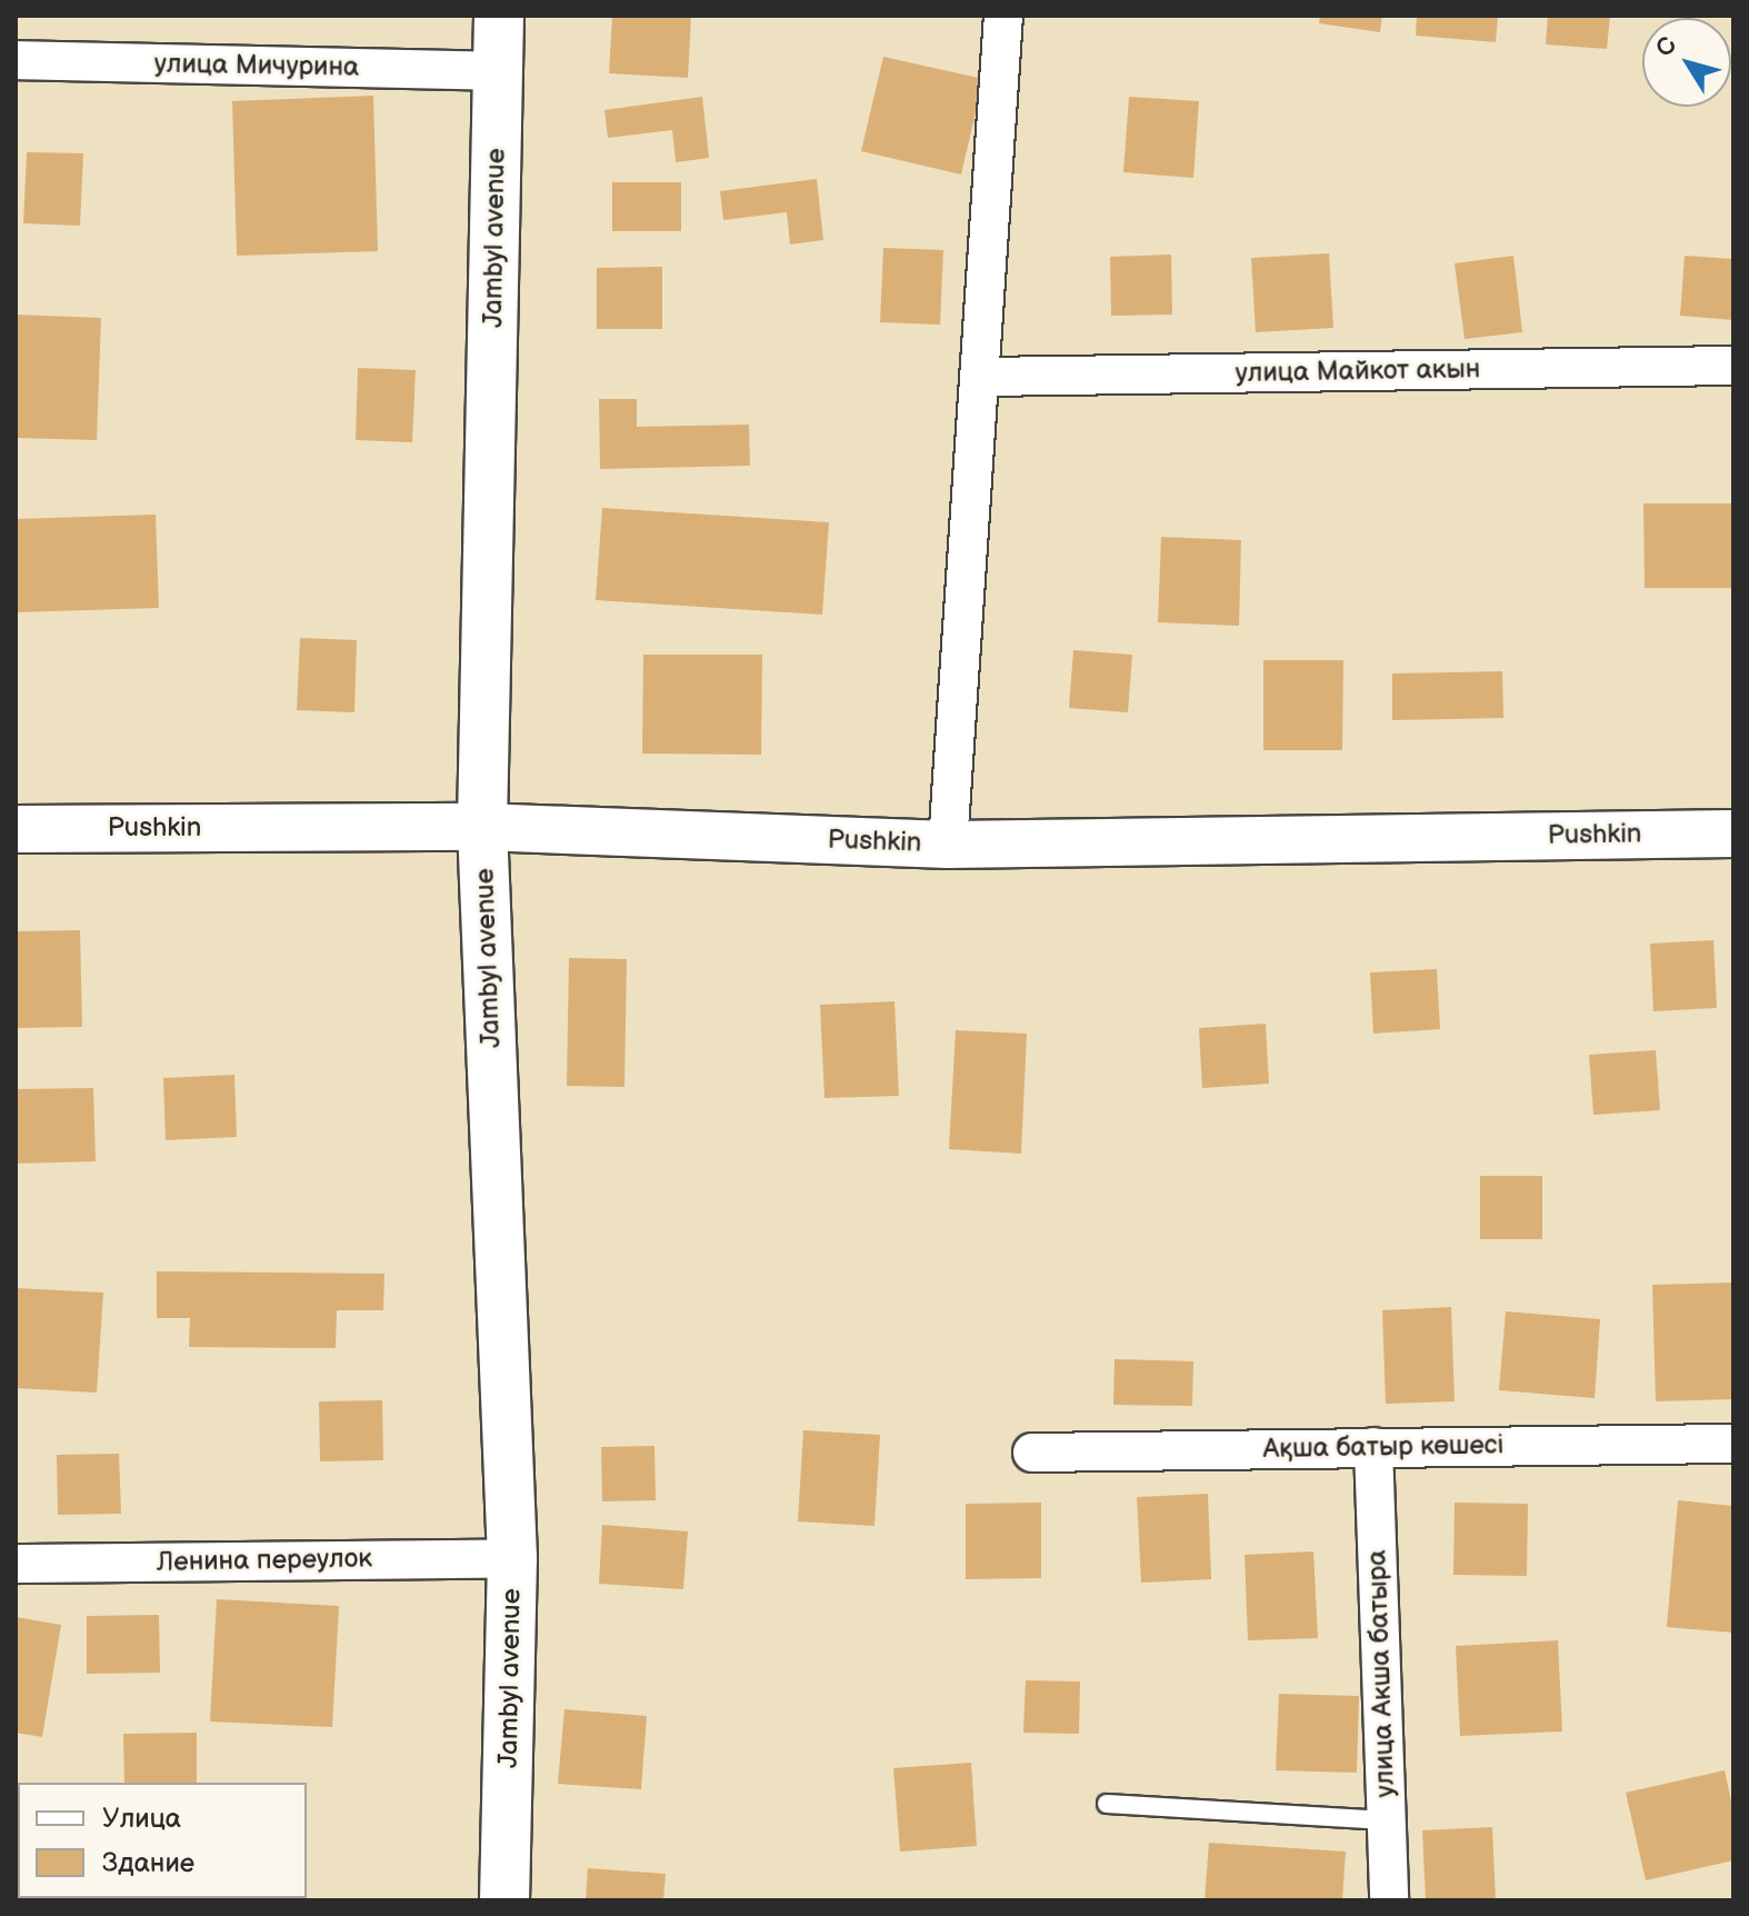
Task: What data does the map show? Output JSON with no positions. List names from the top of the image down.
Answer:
{
  "streets": {
    "main road": ["Jambyl avenue"],
    "street": [
      "улица Мичурина",
      "улица Майкот акын",
      "Pushkin",
      "Ақша батыр көшесі",
      "Ленина переулок",
      "улица Акша батыра"
    ]
  },
  "crossings": [
    ["улица Мичурина", "Jambyl avenue"],
    ["Jambyl avenue", "Pushkin"],
    ["Jambyl avenue", "Ленина переулок"],
    ["Ақша батыр көшесі", "улица Акша батыра"]
  ],
  "legend": ["Улица", "Здание"],
  "north": "top left"
}
